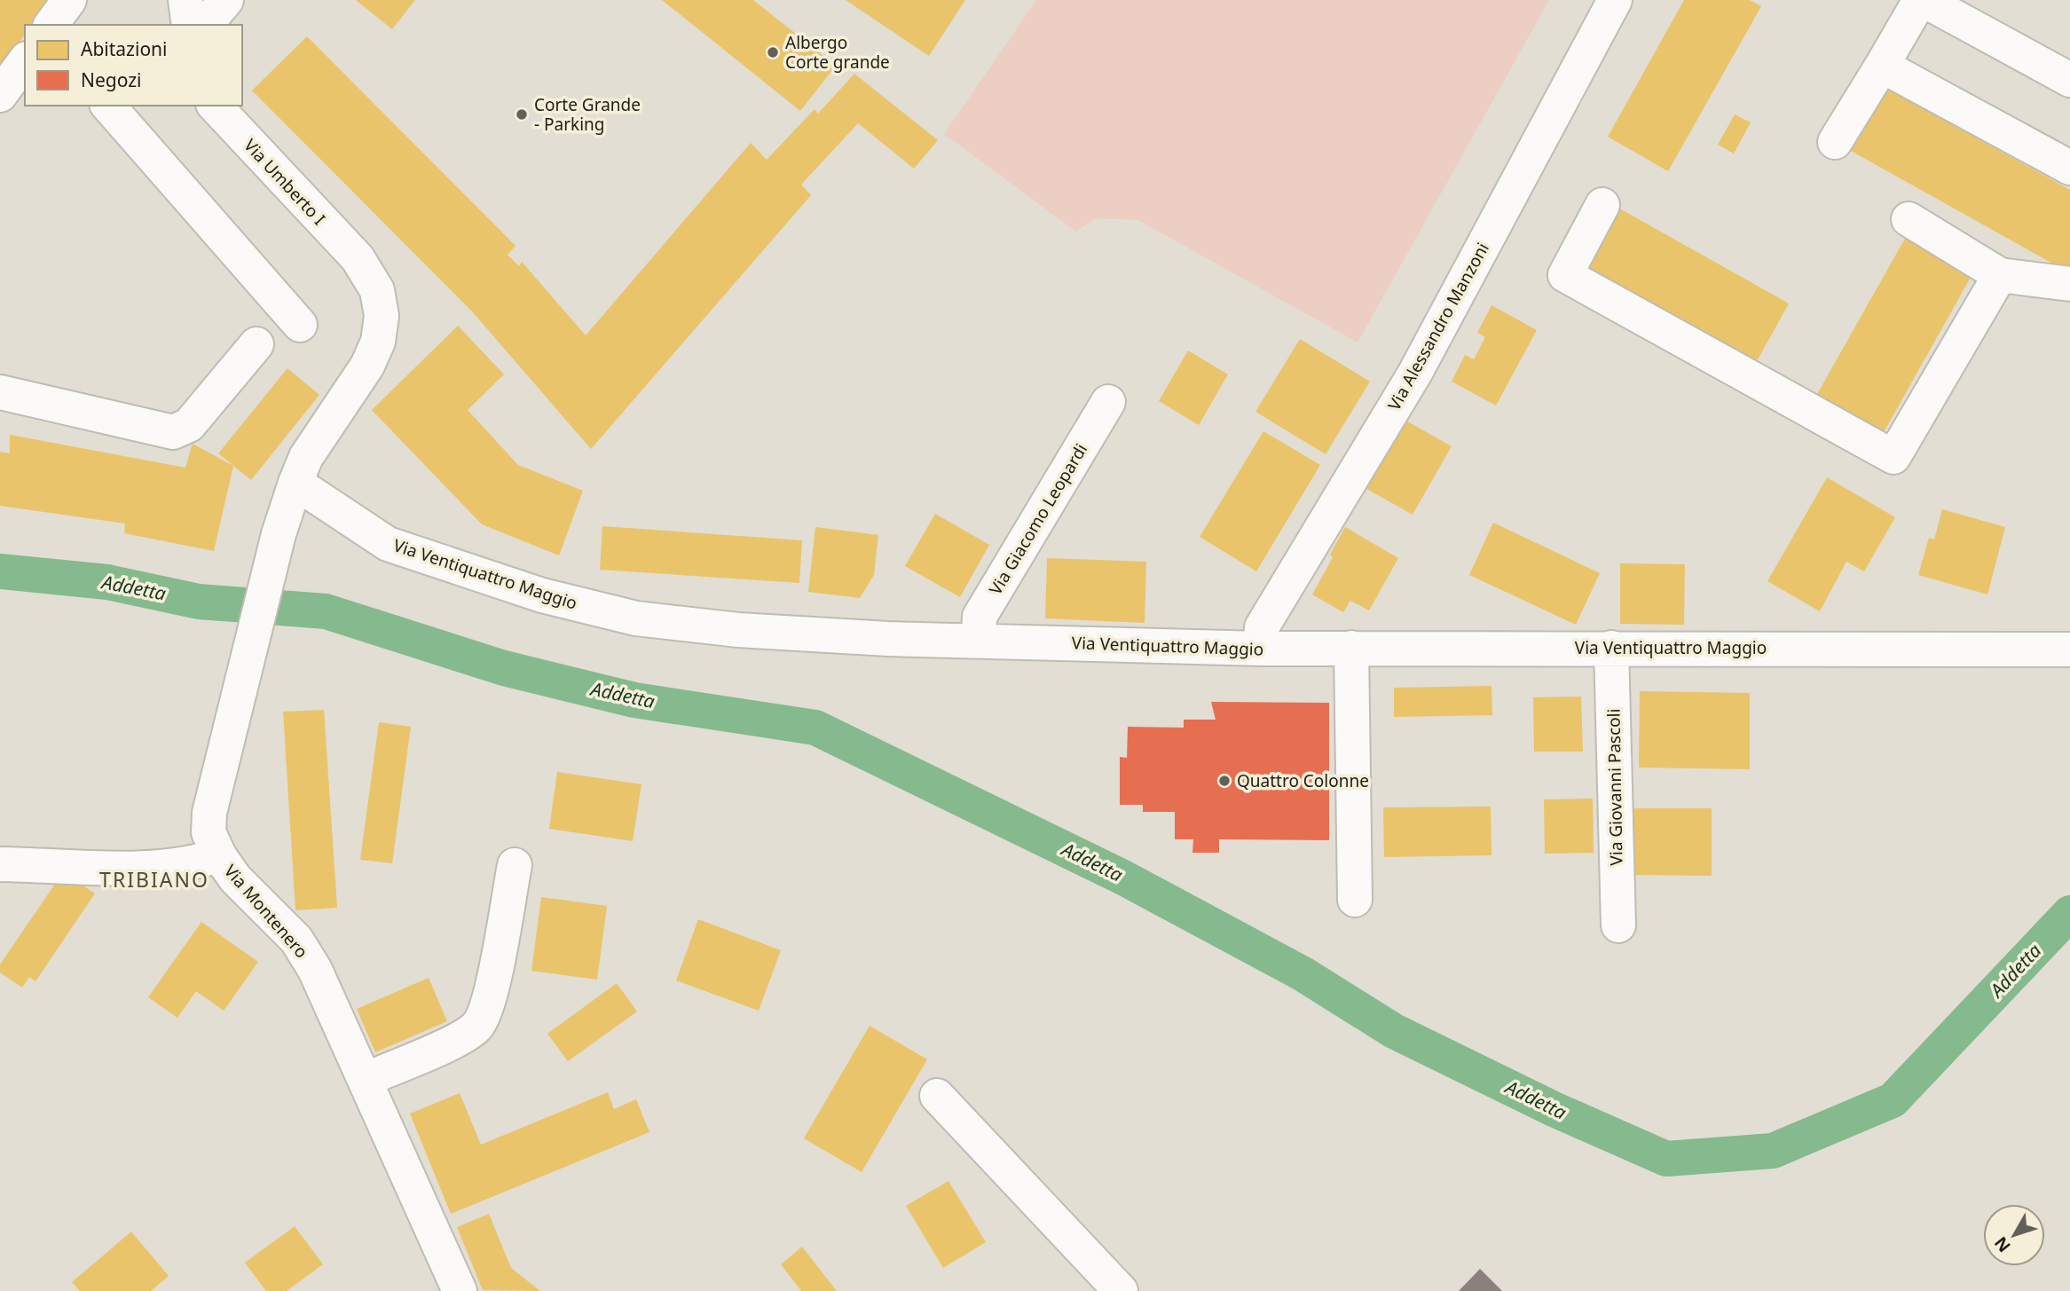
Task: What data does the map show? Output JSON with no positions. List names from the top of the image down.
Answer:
{
  "streets": {
    "street": [
      "Via Umberto I",
      "Via Alessandro Manzoni",
      "Via Giacomo Leopardi",
      "Via Ventiquattro Maggio",
      "Via Giovanni Pascoli",
      "Via Montenero"
    ]
  },
  "crossings": [
    ["Via Umberto I", "Via Ventiquattro Maggio"],
    ["Via Umberto I", "Via Montenero"],
    ["Via Alessandro Manzoni", "Via Ventiquattro Maggio"],
    ["Via Giacomo Leopardi", "Via Ventiquattro Maggio"],
    ["Via Ventiquattro Maggio", "Via Giovanni Pascoli"],
    ["Via Ventiquattro Maggio", "Via Montenero"]
  ],
  "districts": ["TRIBIANO"],
  "water": ["Addetta"],
  "places": ["Albergo Corte grande", "Corte Grande - Parking", "Quattro Colonne"],
  "legend": ["Abitazioni", "Negozi"],
  "north": "bottom left"
}
